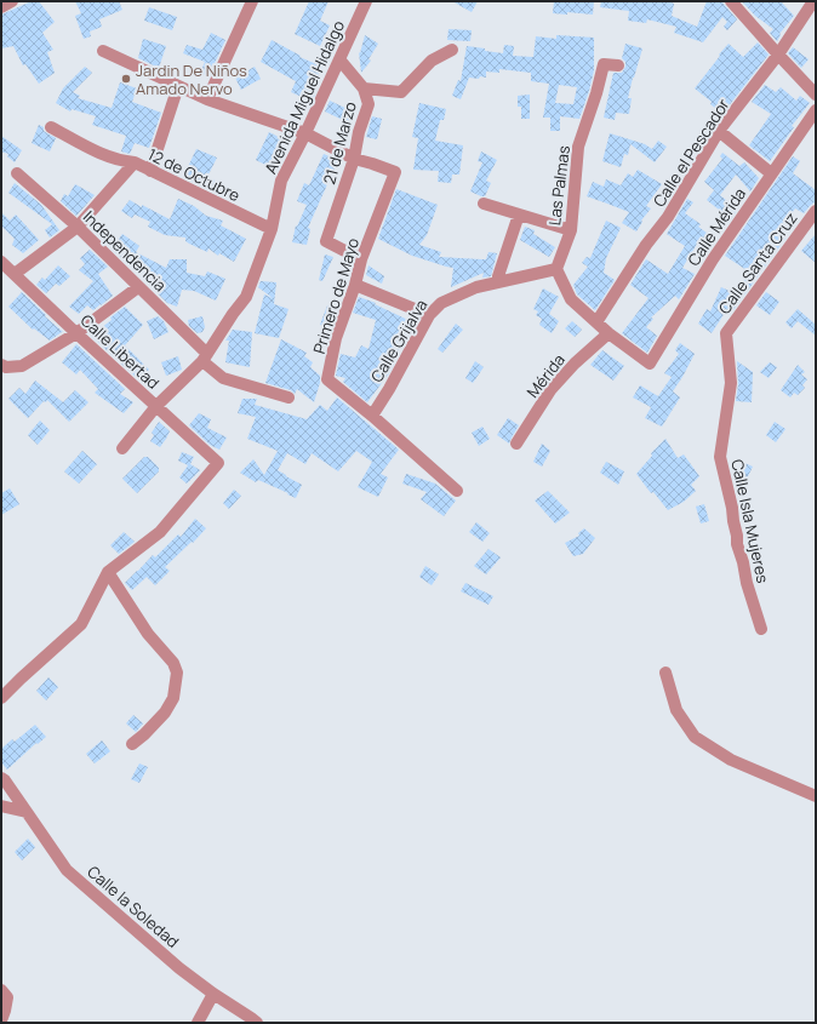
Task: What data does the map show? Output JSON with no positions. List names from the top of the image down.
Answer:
{
  "streets": {
    "street": [
      "Avenida Miguel Hidalgo",
      "21 de Marzo",
      "Calle el Pescador",
      "12 de Octubre",
      "Las Palmas",
      "Calle Mérida",
      "Independencia",
      "Calle Santa Cruz",
      "Primero de Mayo",
      "Calle Grijalva",
      "Calle Libertad",
      "Mérida",
      "Calle Isla Mujeres",
      "Calle la Soledad"
    ]
  },
  "crossings": [
    ["Avenida Miguel Hidalgo", "21 de Marzo"],
    ["Avenida Miguel Hidalgo", "12 de Octubre"],
    ["Avenida Miguel Hidalgo", "Independencia"],
    ["Avenida Miguel Hidalgo", "Calle Libertad"],
    ["21 de Marzo", "Primero de Mayo"],
    ["Las Palmas", "Calle Grijalva"],
    ["Calle Mérida", "Mérida"],
    ["Calle Santa Cruz", "Calle Isla Mujeres"],
    ["Primero de Mayo", "Calle Grijalva"]
  ],
  "places": ["Jardin De Niños Amado Nervo"]
}
